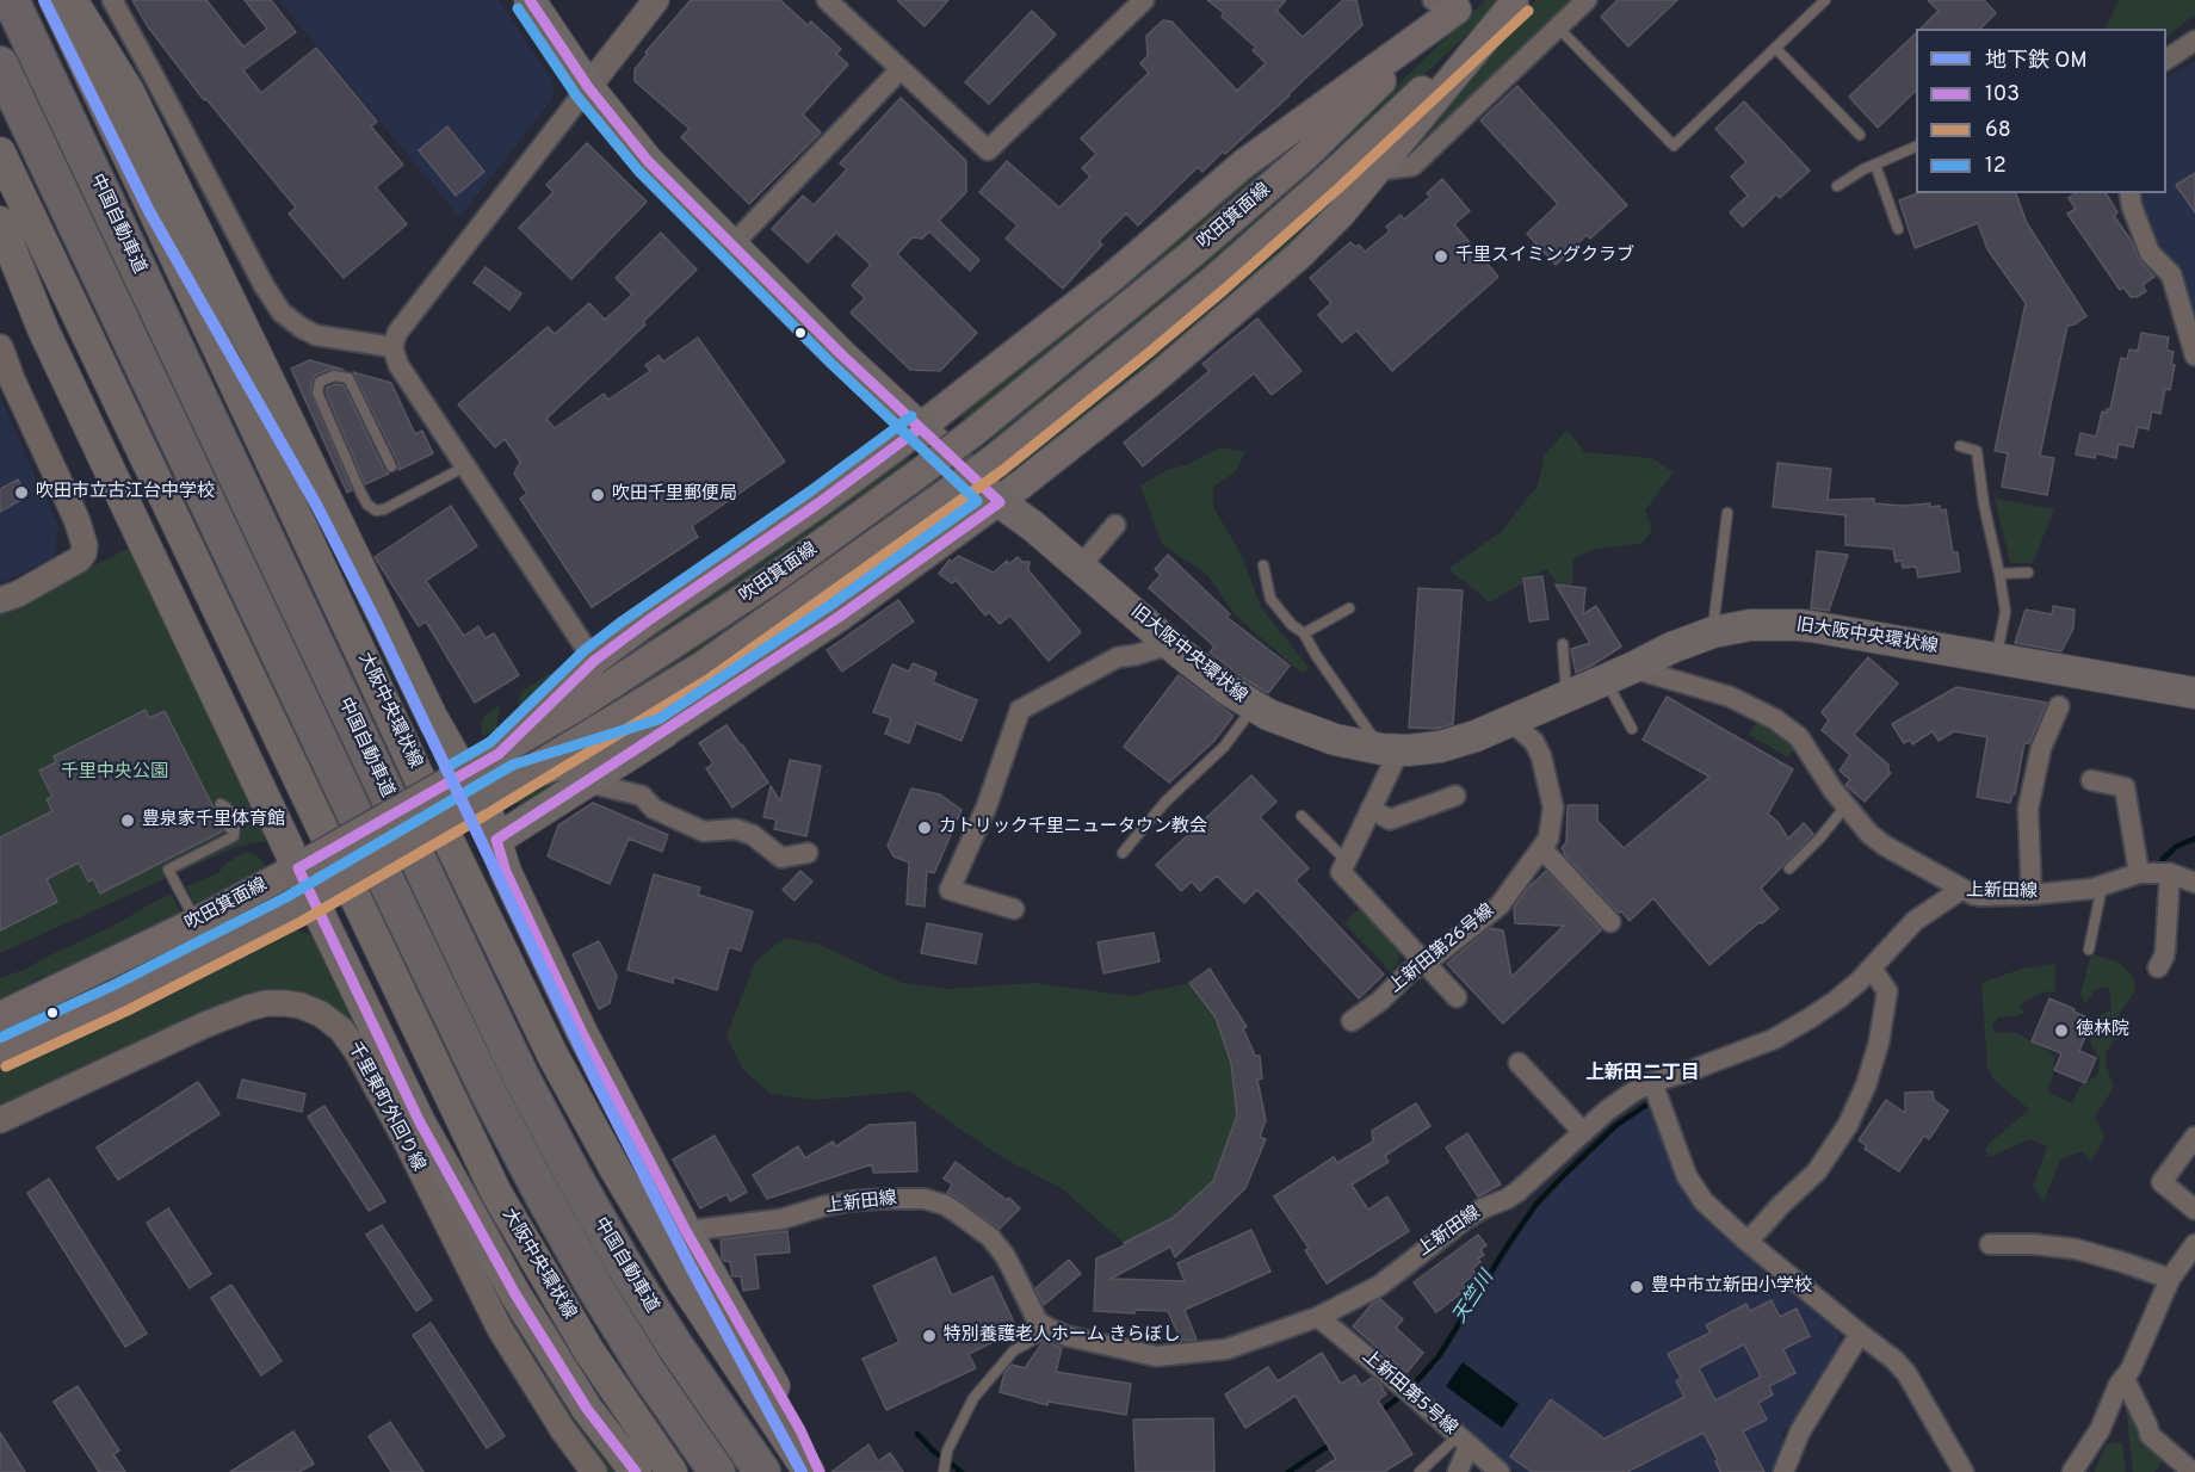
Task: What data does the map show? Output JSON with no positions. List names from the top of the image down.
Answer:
{
  "streets": {
    "highway": ["中国自動車道"],
    "main road": ["吹田箕面線", "旧大阪中央環状線", "大阪中央環状線"],
    "street": [
      "上新田線",
      "上新田第26号線",
      "千里東町外回り線",
      "上新田第5号線"
    ]
  },
  "crossings": [
    ["旧大阪中央環状線", "上新田第26号線"],
    ["上新田線", "上新田第5号線"]
  ],
  "districts": ["上新田二丁目"],
  "water": ["天竺川"],
  "parks": ["千里中央公園"],
  "places": [
    "千里スイミングクラブ",
    "吹田市立古江台中学校",
    "吹田千里郵便局",
    "豊泉家千里体育館",
    "カトリック千里ニュータウン教会",
    "徳林院",
    "豊中市立新田小学校",
    "特別養護老人ホーム きらぼし"
  ],
  "lines": [
    "metro line OM",
    "transit line 103",
    "transit line 12",
    "transit line 68"
  ],
  "legend": [
    "地下鉄 OM",
    "103",
    "68",
    "12"
  ]
}
